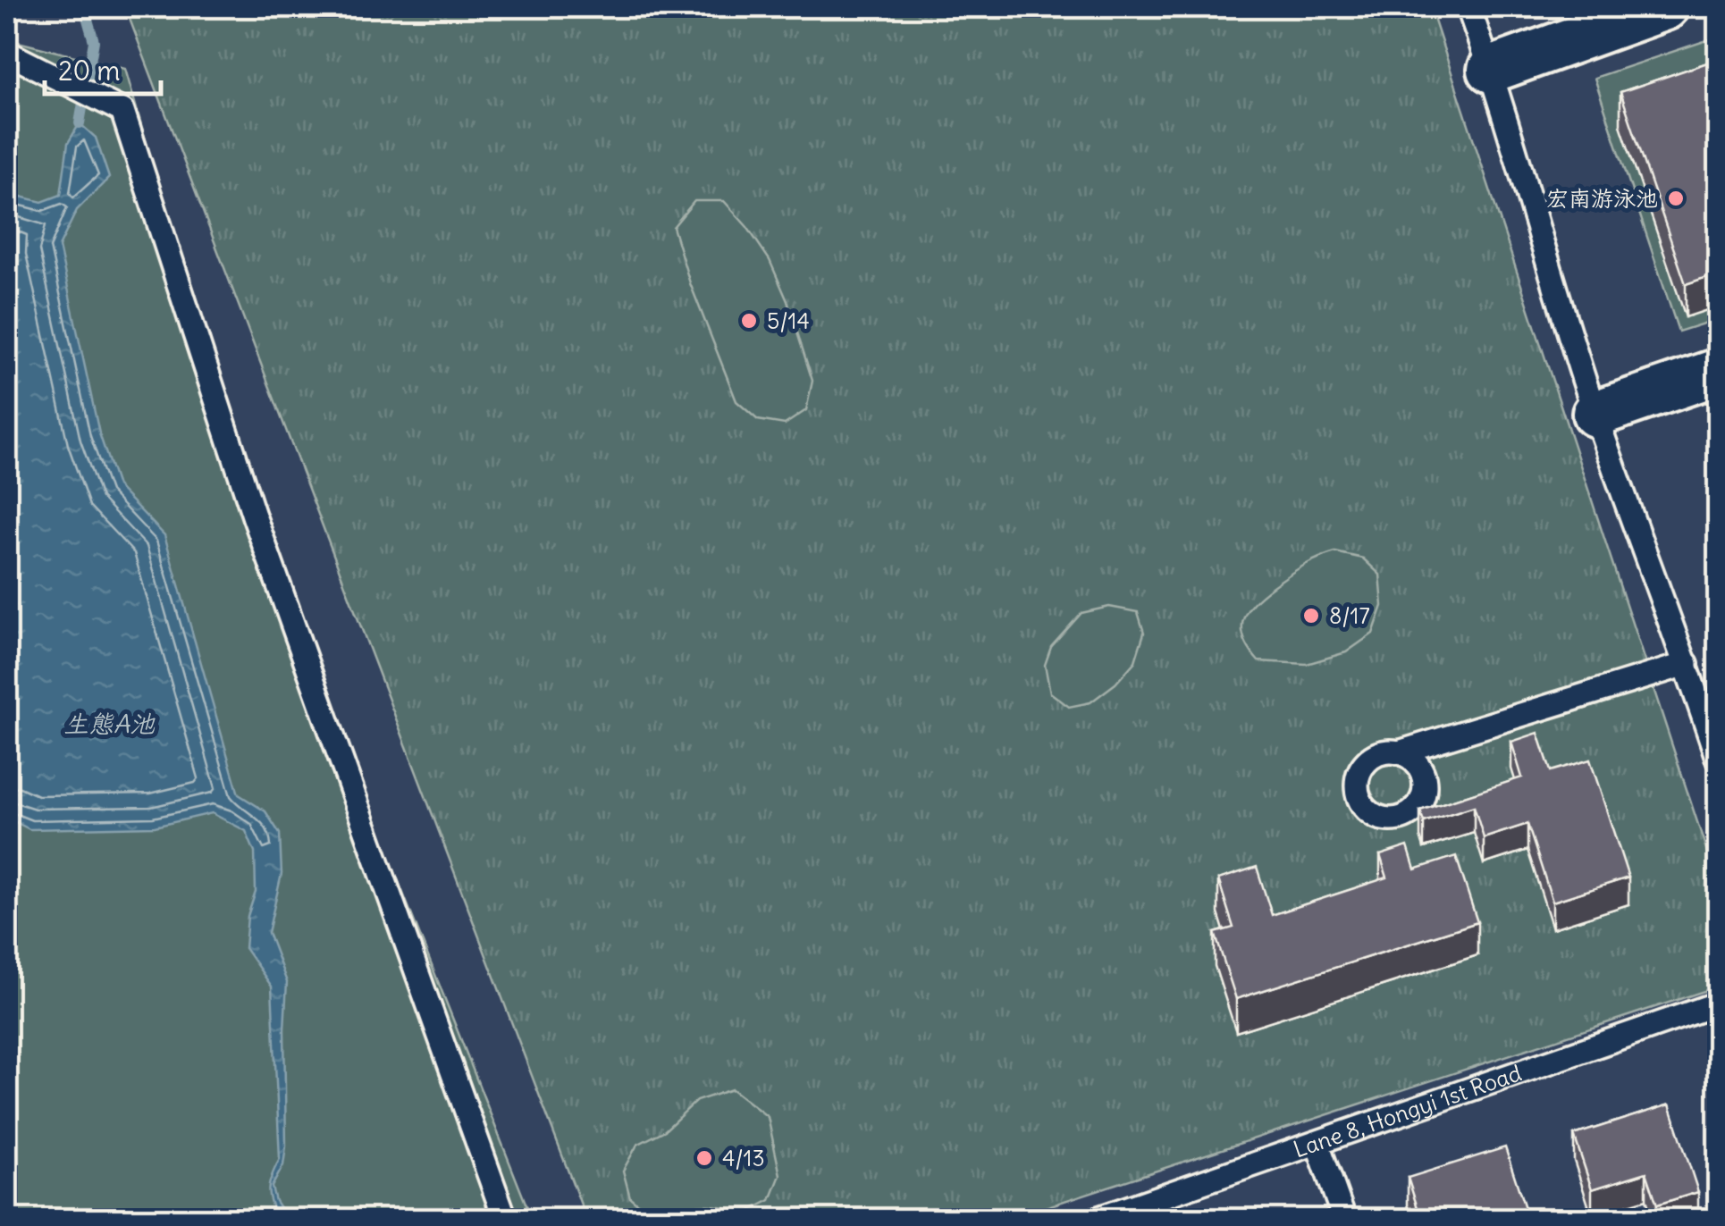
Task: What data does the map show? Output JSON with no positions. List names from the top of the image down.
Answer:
{
  "streets": {
    "lane": ["Lane 8, Hongyi 1st Road"]
  },
  "water": ["生態A池"],
  "places": [
    "宏南游泳池",
    "5/14",
    "8/17",
    "4/13"
  ],
  "scale_bar": "20 m"
}
